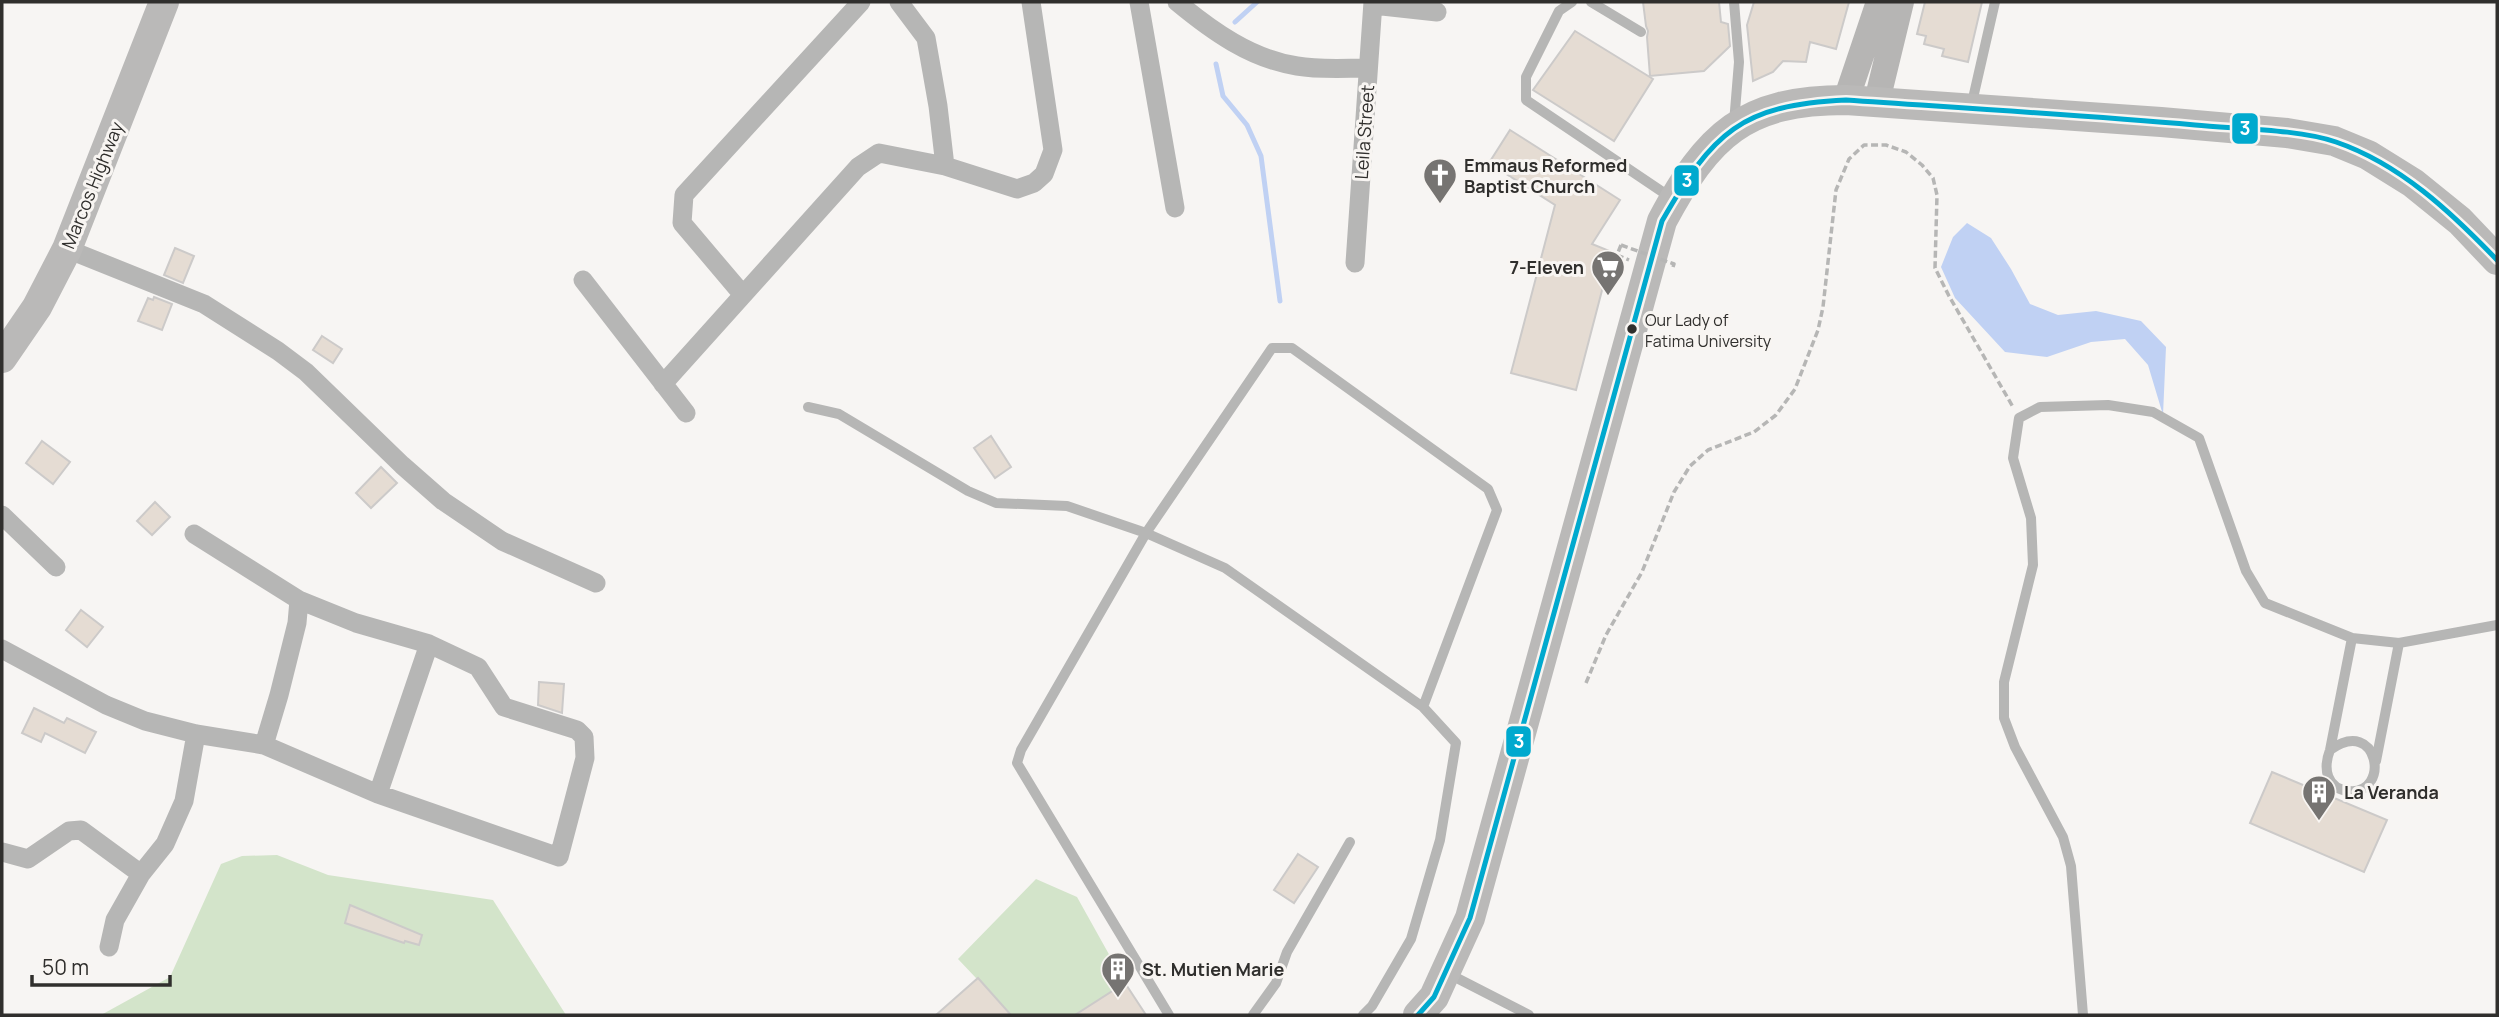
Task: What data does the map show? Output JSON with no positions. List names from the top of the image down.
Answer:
{
  "streets": {
    "main road": ["Marcos Highway"],
    "street": ["Leila Street"]
  },
  "places": {
    "church": ["Emmaus Reformed Baptist Church"],
    "supermarket": ["7-Eleven"],
    "other": ["Our Lady of Fatima University"],
    "building": ["La Veranda", "St. Mutien Marie"]
  },
  "lines": ["transit line 3"],
  "scale_bar": "50 m"
}
